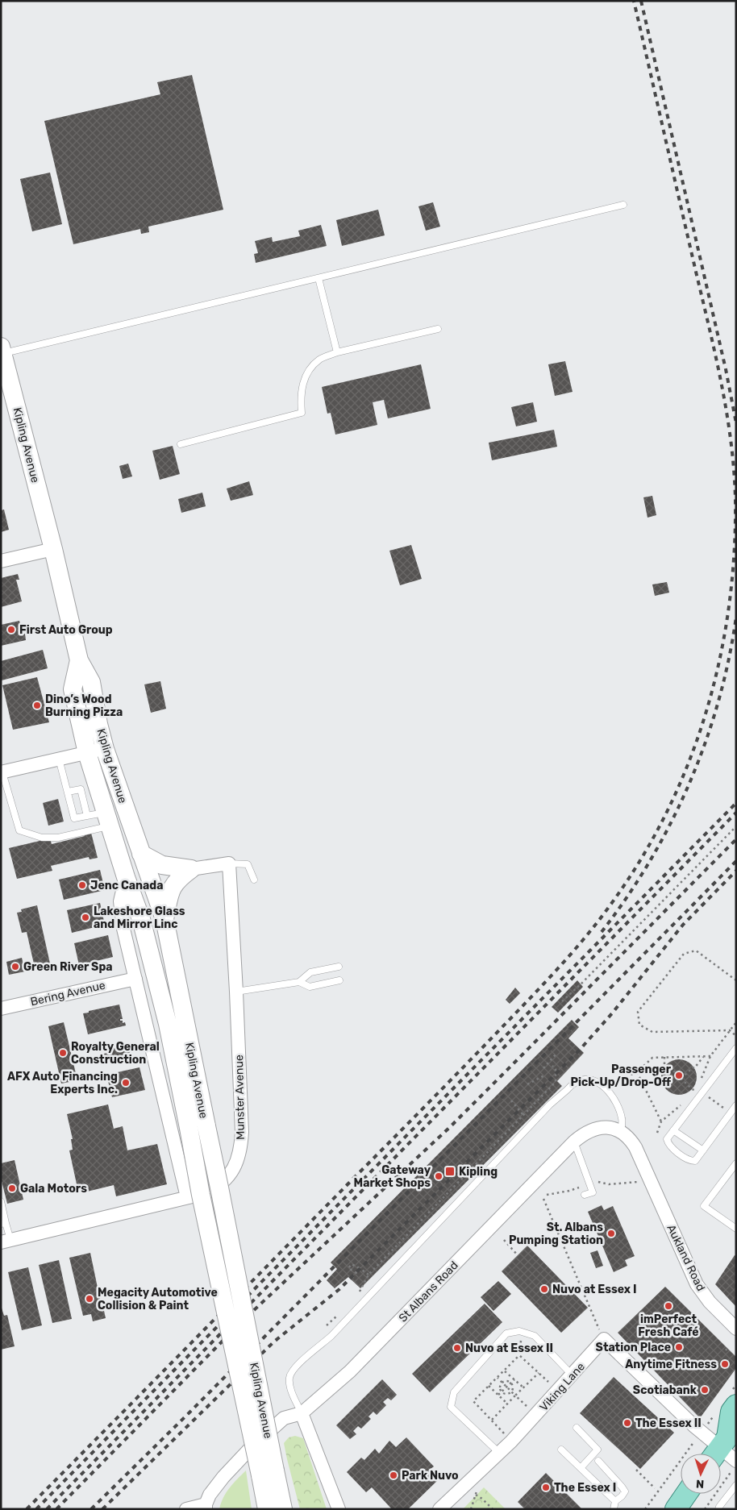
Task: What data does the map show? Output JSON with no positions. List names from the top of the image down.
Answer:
{
  "streets": {
    "main road": ["Kipling Avenue"],
    "street": [
      "Bering Avenue",
      "Munster Avenue",
      "Aukland Road",
      "St Albans Road",
      "Viking Lane"
    ]
  },
  "crossings": [
    ["Aukland Road", "St Albans Road"]
  ],
  "places": {
    "other": [
      "First Auto Group",
      "Dino’s Wood Burning Pizza",
      "Jenc Canada",
      "Lakeshore Glass and Mirror Linc",
      "Green River Spa",
      "Royalty General Construction",
      "Passenger Pick-Up/Drop-Off",
      "AFX Auto Financing Experts Inc.",
      "Gateway Market Shops",
      "Gala Motors",
      "St. Albans Pumping Station",
      "Nuvo at Essex I",
      "Megacity Automotive Collision & Paint",
      "imPerfect Fresh Café",
      "Station Place",
      "Nuvo at Essex II",
      "Anytime Fitness",
      "Scotiabank",
      "The Essex II",
      "Park Nuvo",
      "The Essex I"
    ],
    "transit": ["Kipling"]
  },
  "north": "bottom"
}
